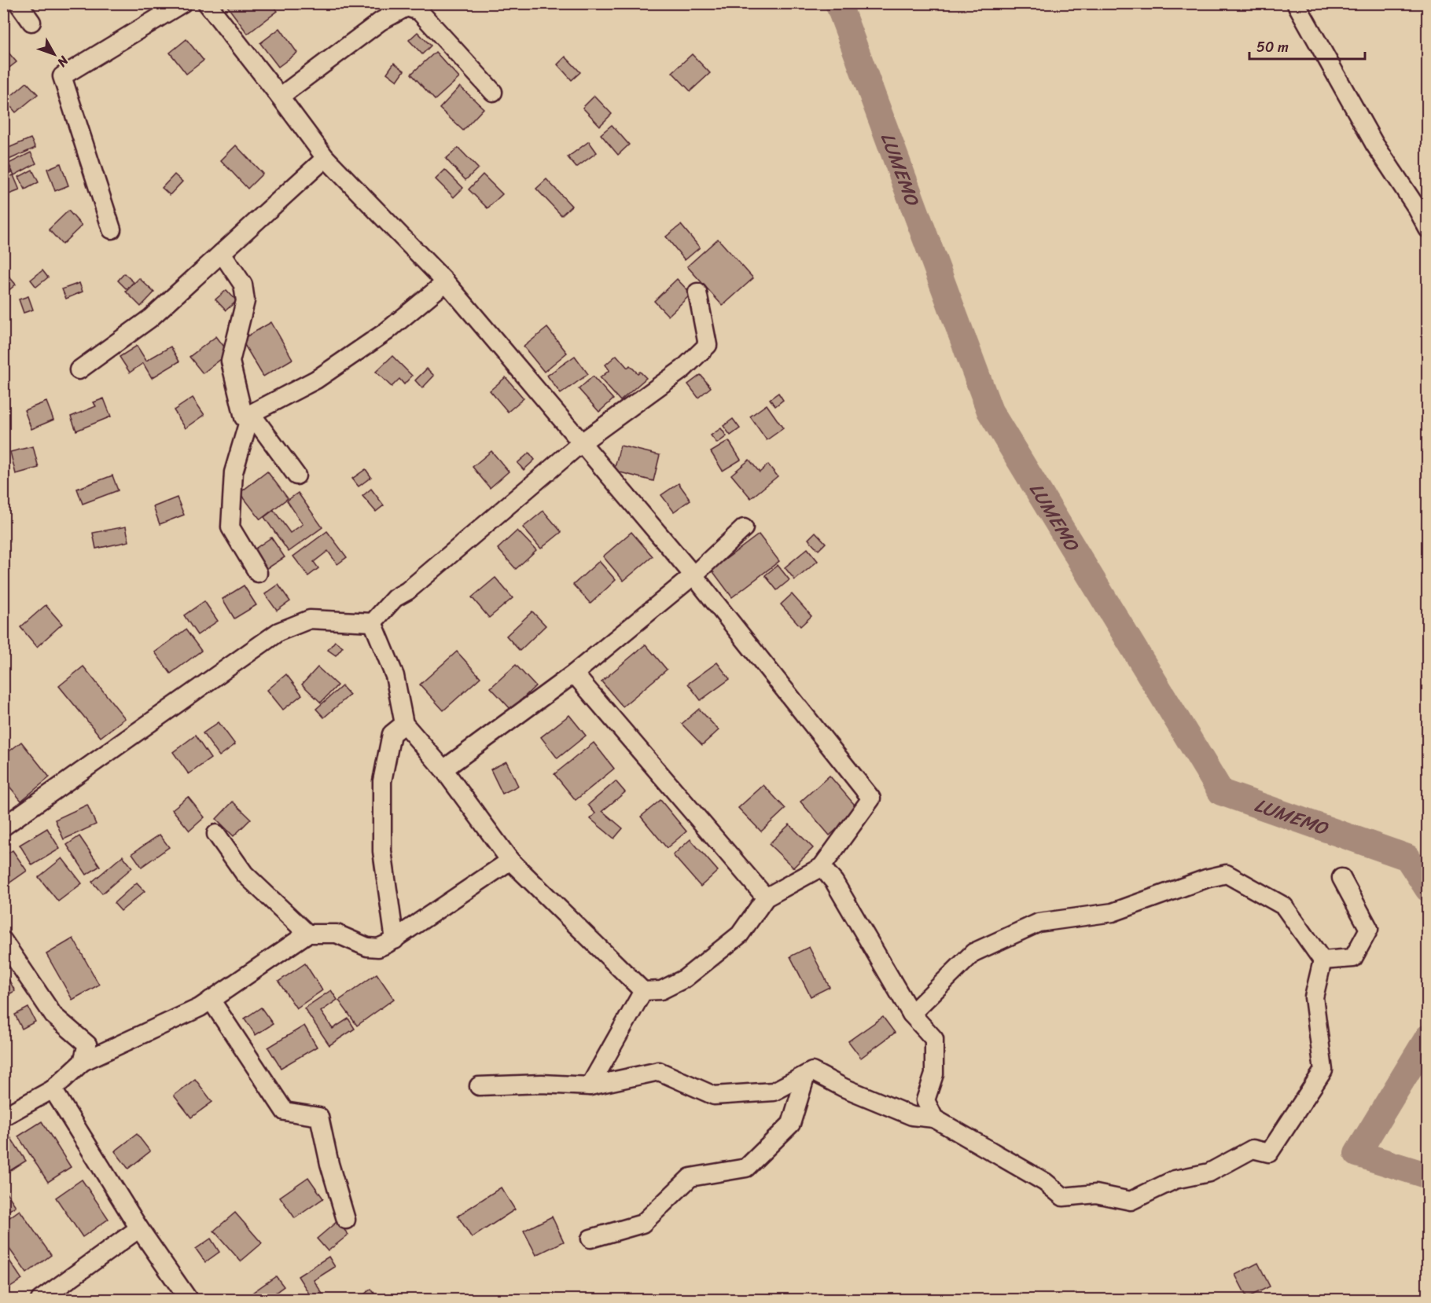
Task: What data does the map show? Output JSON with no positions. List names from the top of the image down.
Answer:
{
  "water": ["LUMEMO"],
  "scale_bar": "50 m",
  "north": "bottom right"
}
